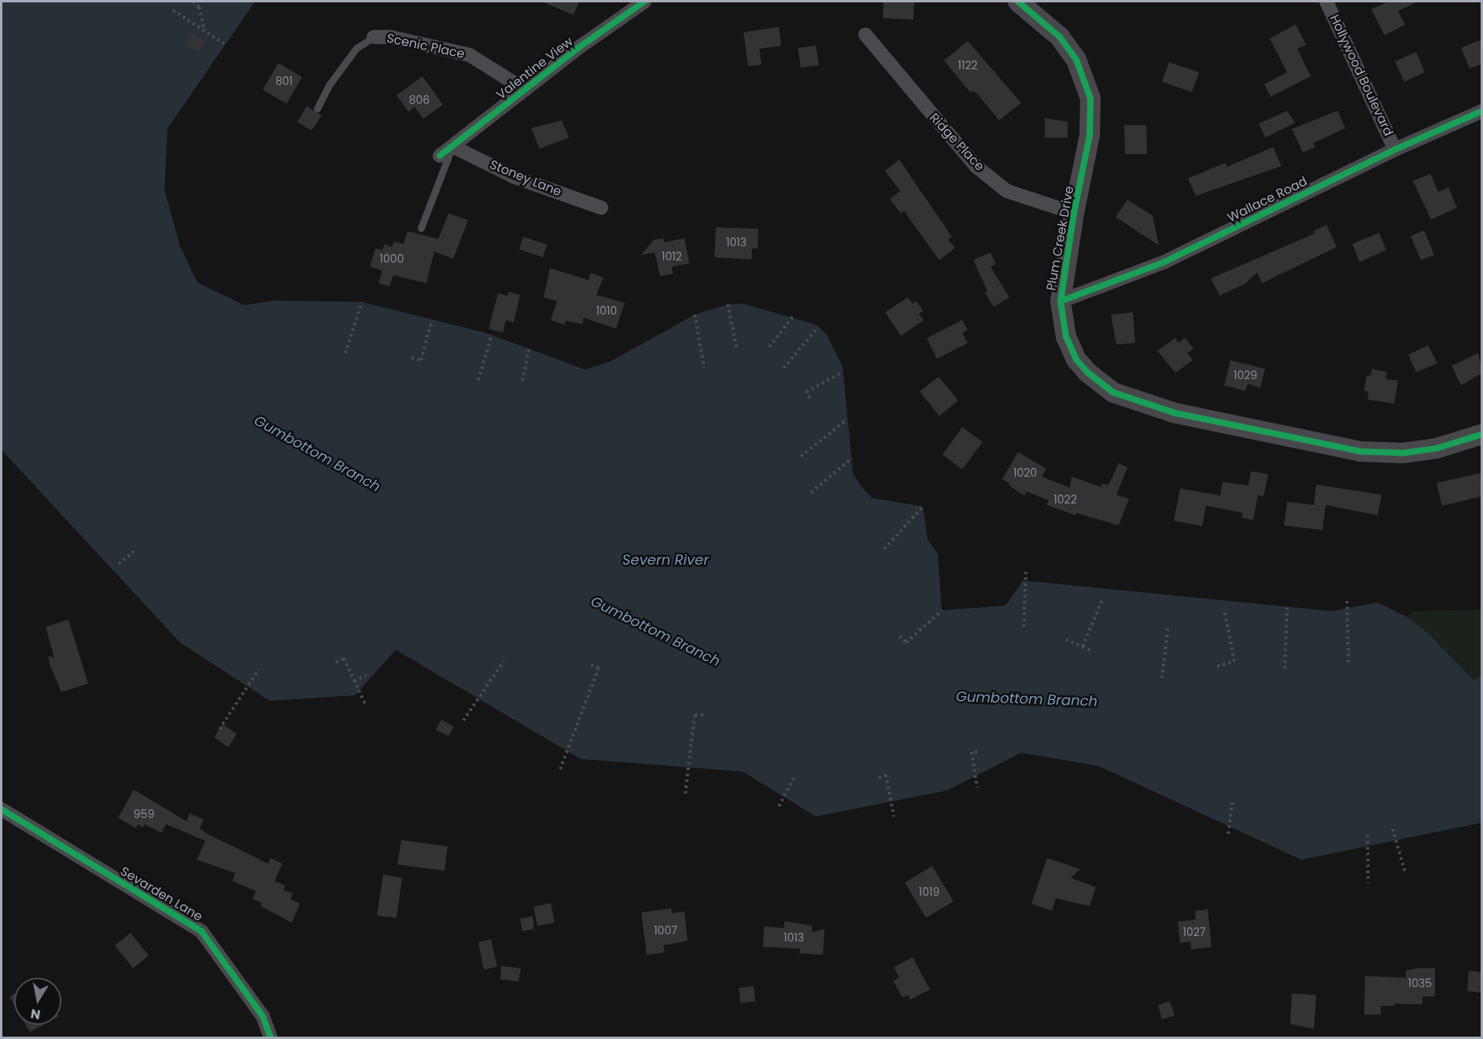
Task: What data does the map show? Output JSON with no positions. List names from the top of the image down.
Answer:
{
  "streets": {
    "street": [
      "Scenic Place",
      "Valentine View",
      "Hollywood Boulevard",
      "Ridge Place",
      "Stoney Lane",
      "Wallace Road",
      "Plum Creek Drive",
      "Sevarden Lane"
    ]
  },
  "crossings": [
    ["Scenic Place", "Valentine View"],
    ["Valentine View", "Stoney Lane"],
    ["Hollywood Boulevard", "Wallace Road"],
    ["Ridge Place", "Plum Creek Drive"],
    ["Wallace Road", "Plum Creek Drive"]
  ],
  "water": ["Gumbottom Branch", "Severn River"],
  "house_numbers": [
    "1122",
    "801",
    "806",
    "1013",
    "1012",
    "1000",
    "1010",
    "1029",
    "1020",
    "1022",
    "959",
    "1019",
    "1007",
    "1027",
    "1013",
    "1035"
  ],
  "north": "bottom"
}
